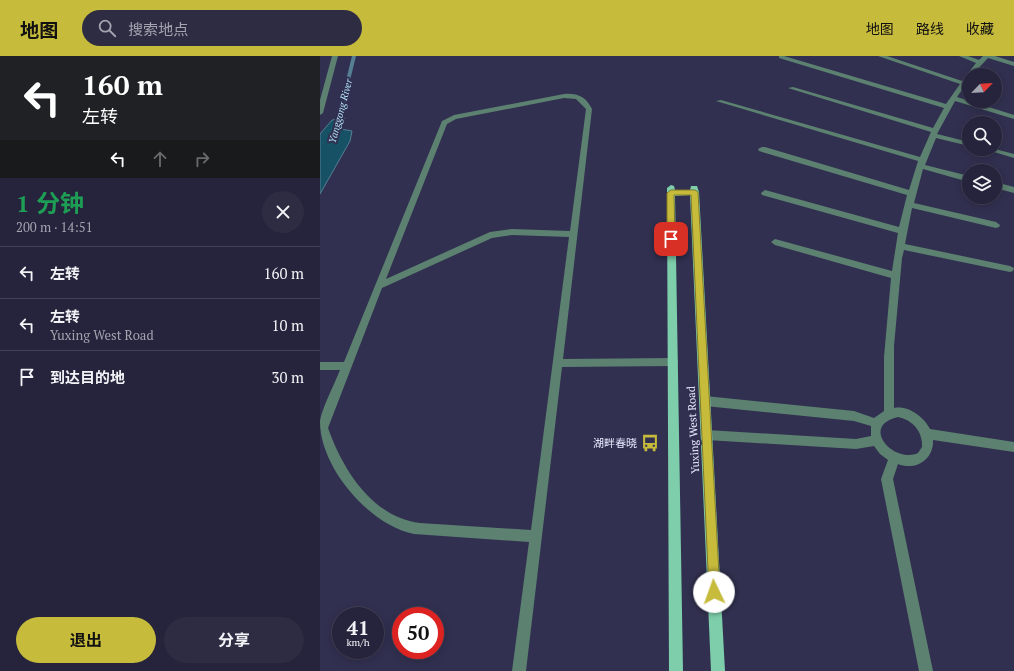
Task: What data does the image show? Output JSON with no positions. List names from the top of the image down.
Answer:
{
  "streets": {
    "main road": ["Yuxing West Road"]
  },
  "water": ["Yanggong River"],
  "places": {
    "bus stop": ["湖畔春晓"]
  },
  "north": "top right",
  "page": {
    "header": "地图",
    "search": "搜索地点",
    "nav": ["地图", "路线", "收藏"],
    "turn": ["160 m", "左转"],
    "heading": ["1 分钟", "200 m · 14:51"],
    "list": [
      {
        "name": "左转",
        "value": "160 m"
      },
      {
        "name": "左转",
        "note": "Yuxing West Road",
        "value": "10 m"
      },
      {
        "name": "到达目的地",
        "value": "30 m"
      }
    ],
    "speed": "41 km/h",
    "limit": "50",
    "buttons": ["退出", "分享"]
  }
}
